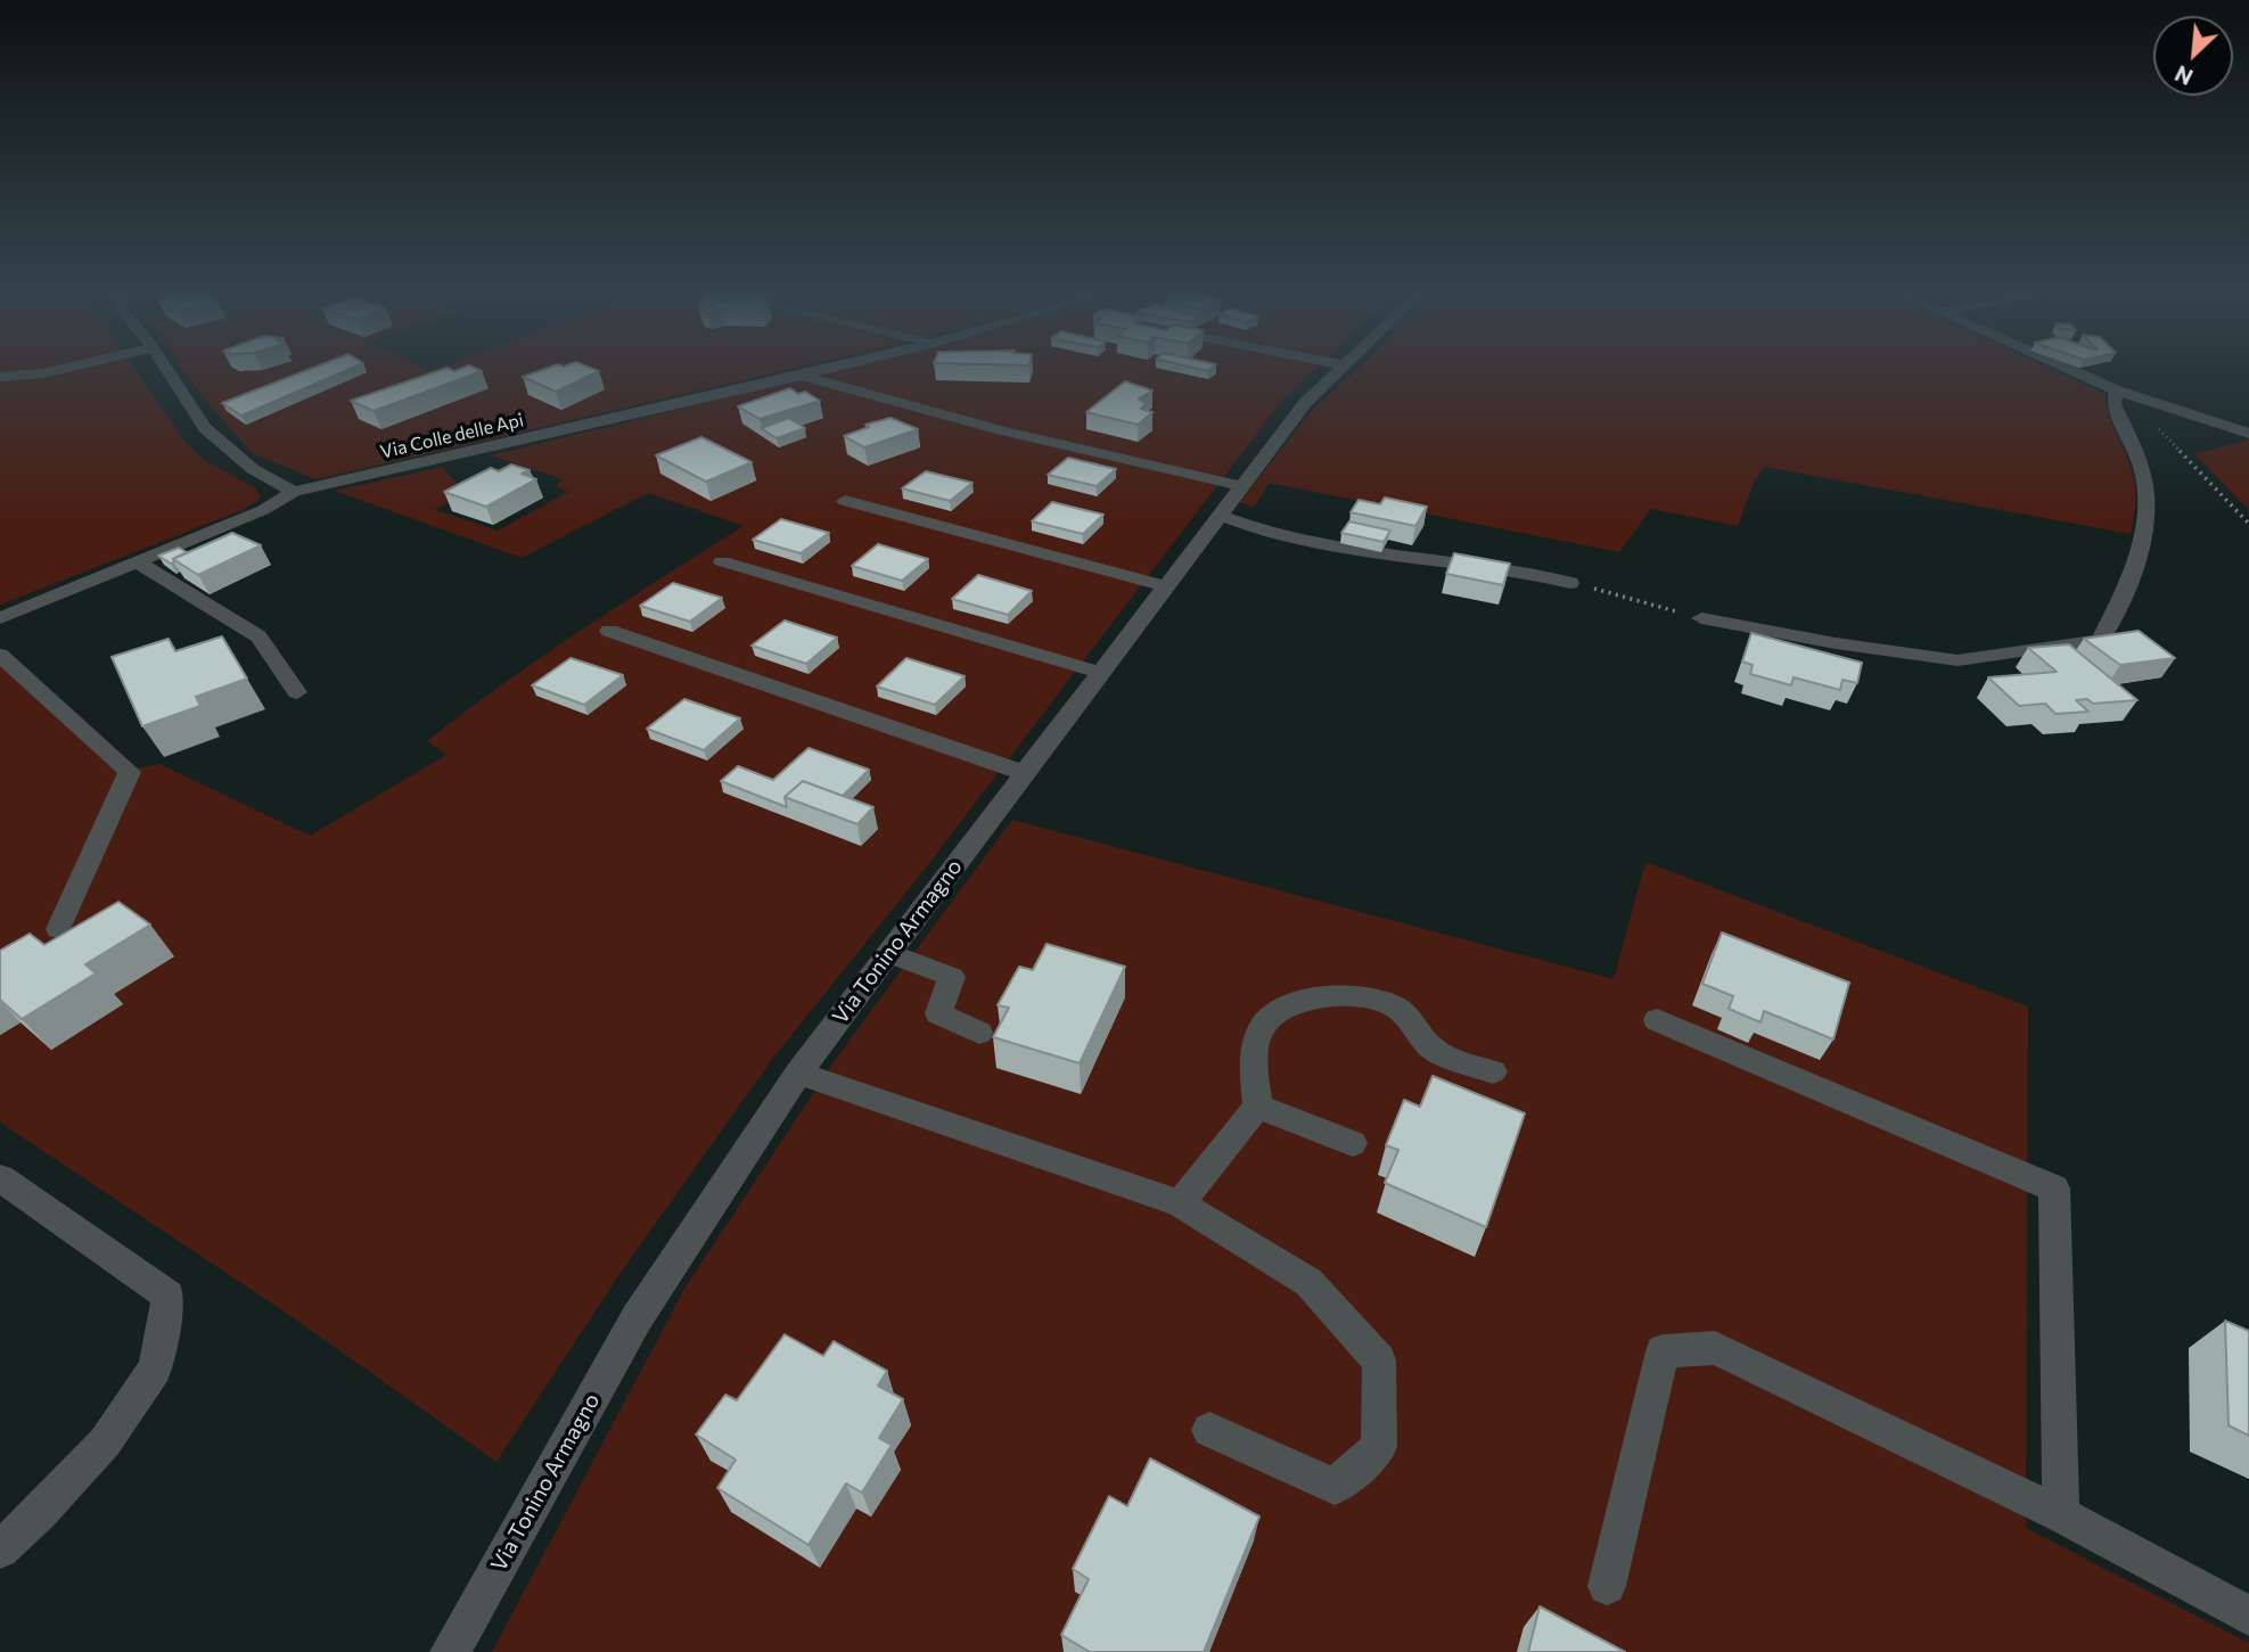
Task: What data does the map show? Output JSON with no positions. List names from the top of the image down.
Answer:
{
  "streets": {
    "street": ["Via Colle delle Api", "Via Tonino Armagno"]
  },
  "north": "bottom left"
}
